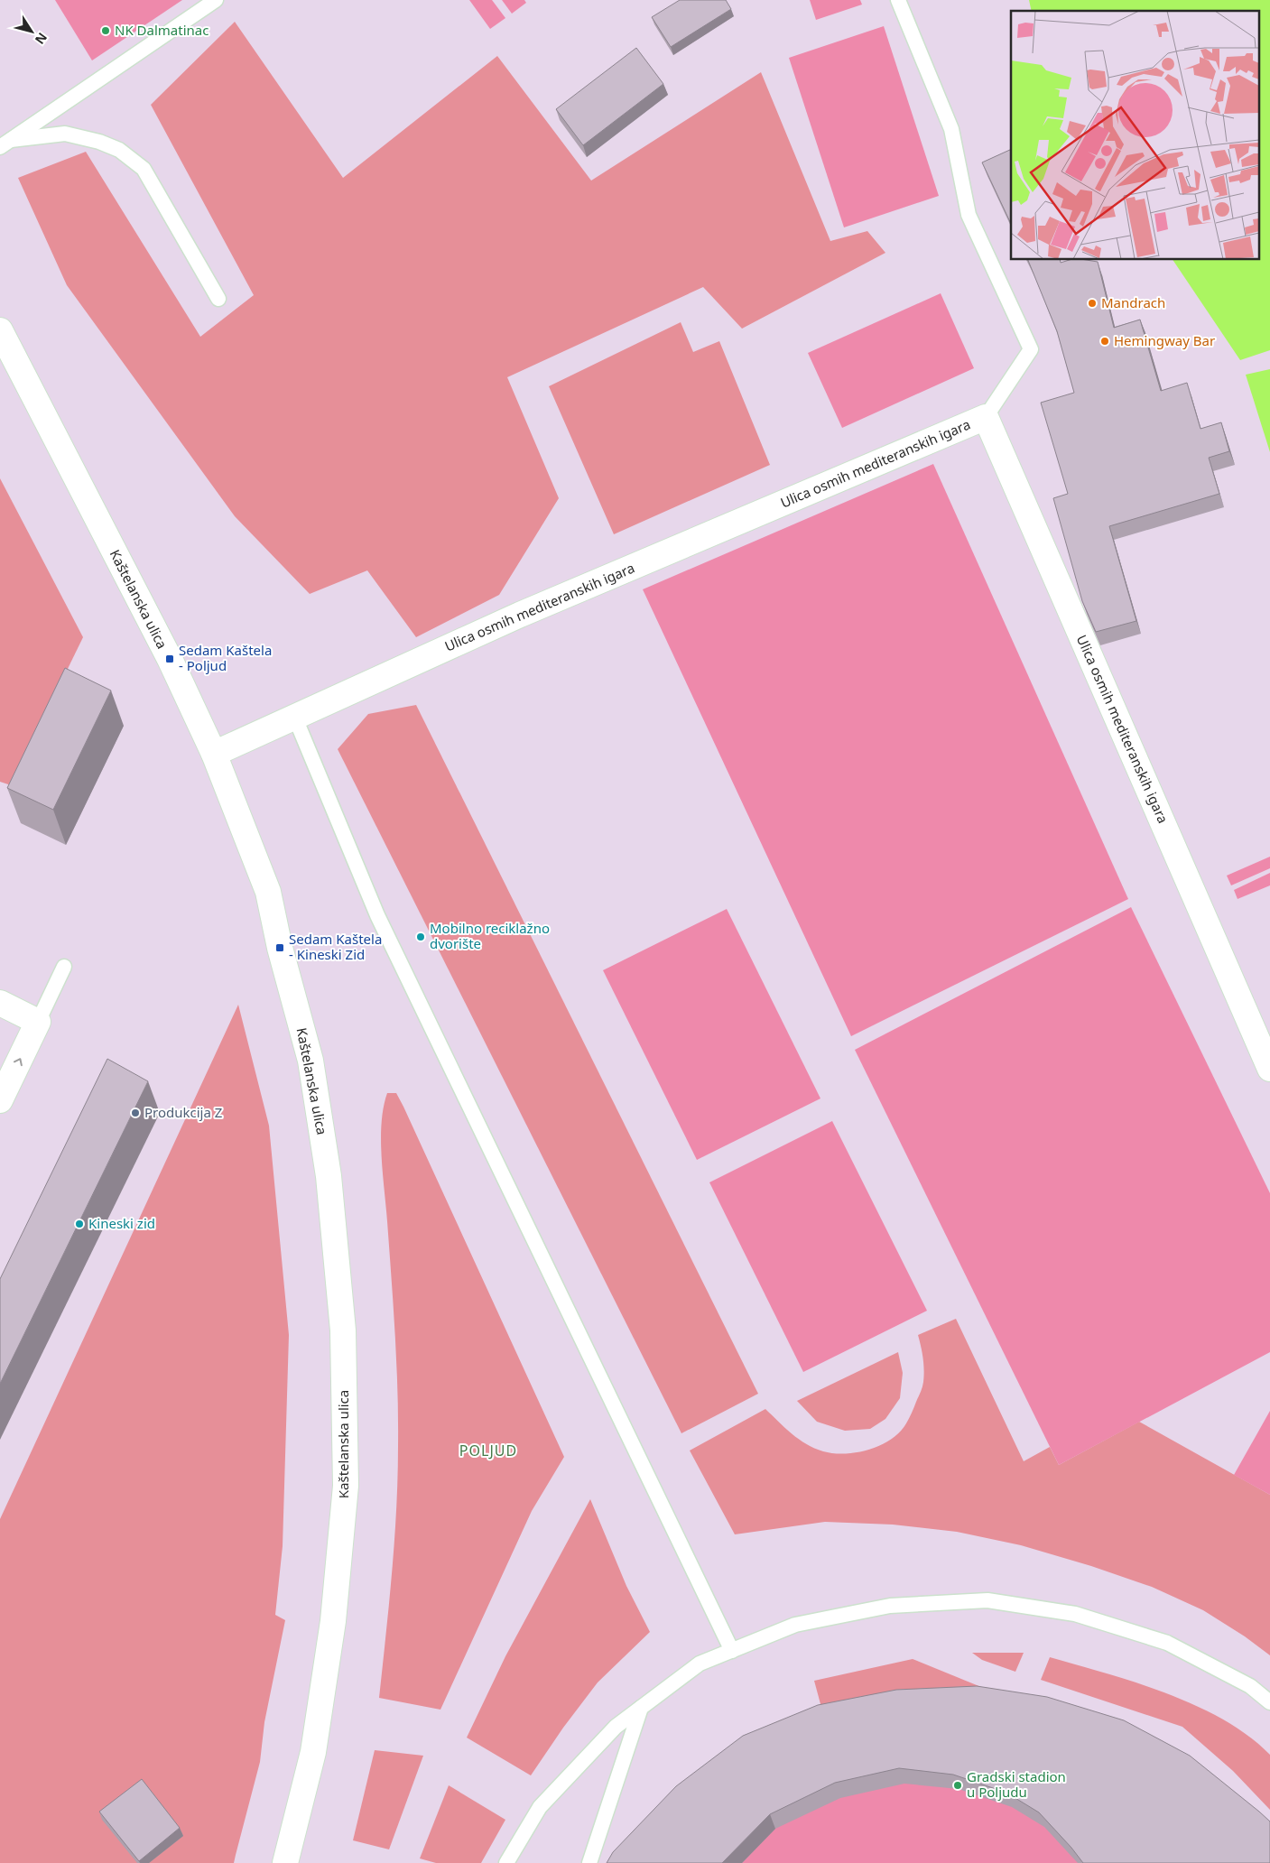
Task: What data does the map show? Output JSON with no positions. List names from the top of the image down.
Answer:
{
  "streets": {
    "street": ["Ulica osmih mediteranskih igara", "Kaštelanska ulica"]
  },
  "crossings": [
    ["Ulica osmih mediteranskih igara", "Kaštelanska ulica"]
  ],
  "districts": ["POLJUD"],
  "places": {
    "other": [
      "NK Dalmatinac",
      "Mandrach",
      "Hemingway Bar",
      "Mobilno reciklažno dvorište",
      "Produkcija Z",
      "Kineski zid",
      "Gradski stadion u Poljudu"
    ],
    "transit": ["Sedam Kaštela - Poljud", "Sedam Kaštela - Kineski Zid"]
  },
  "north": "bottom right"
}
